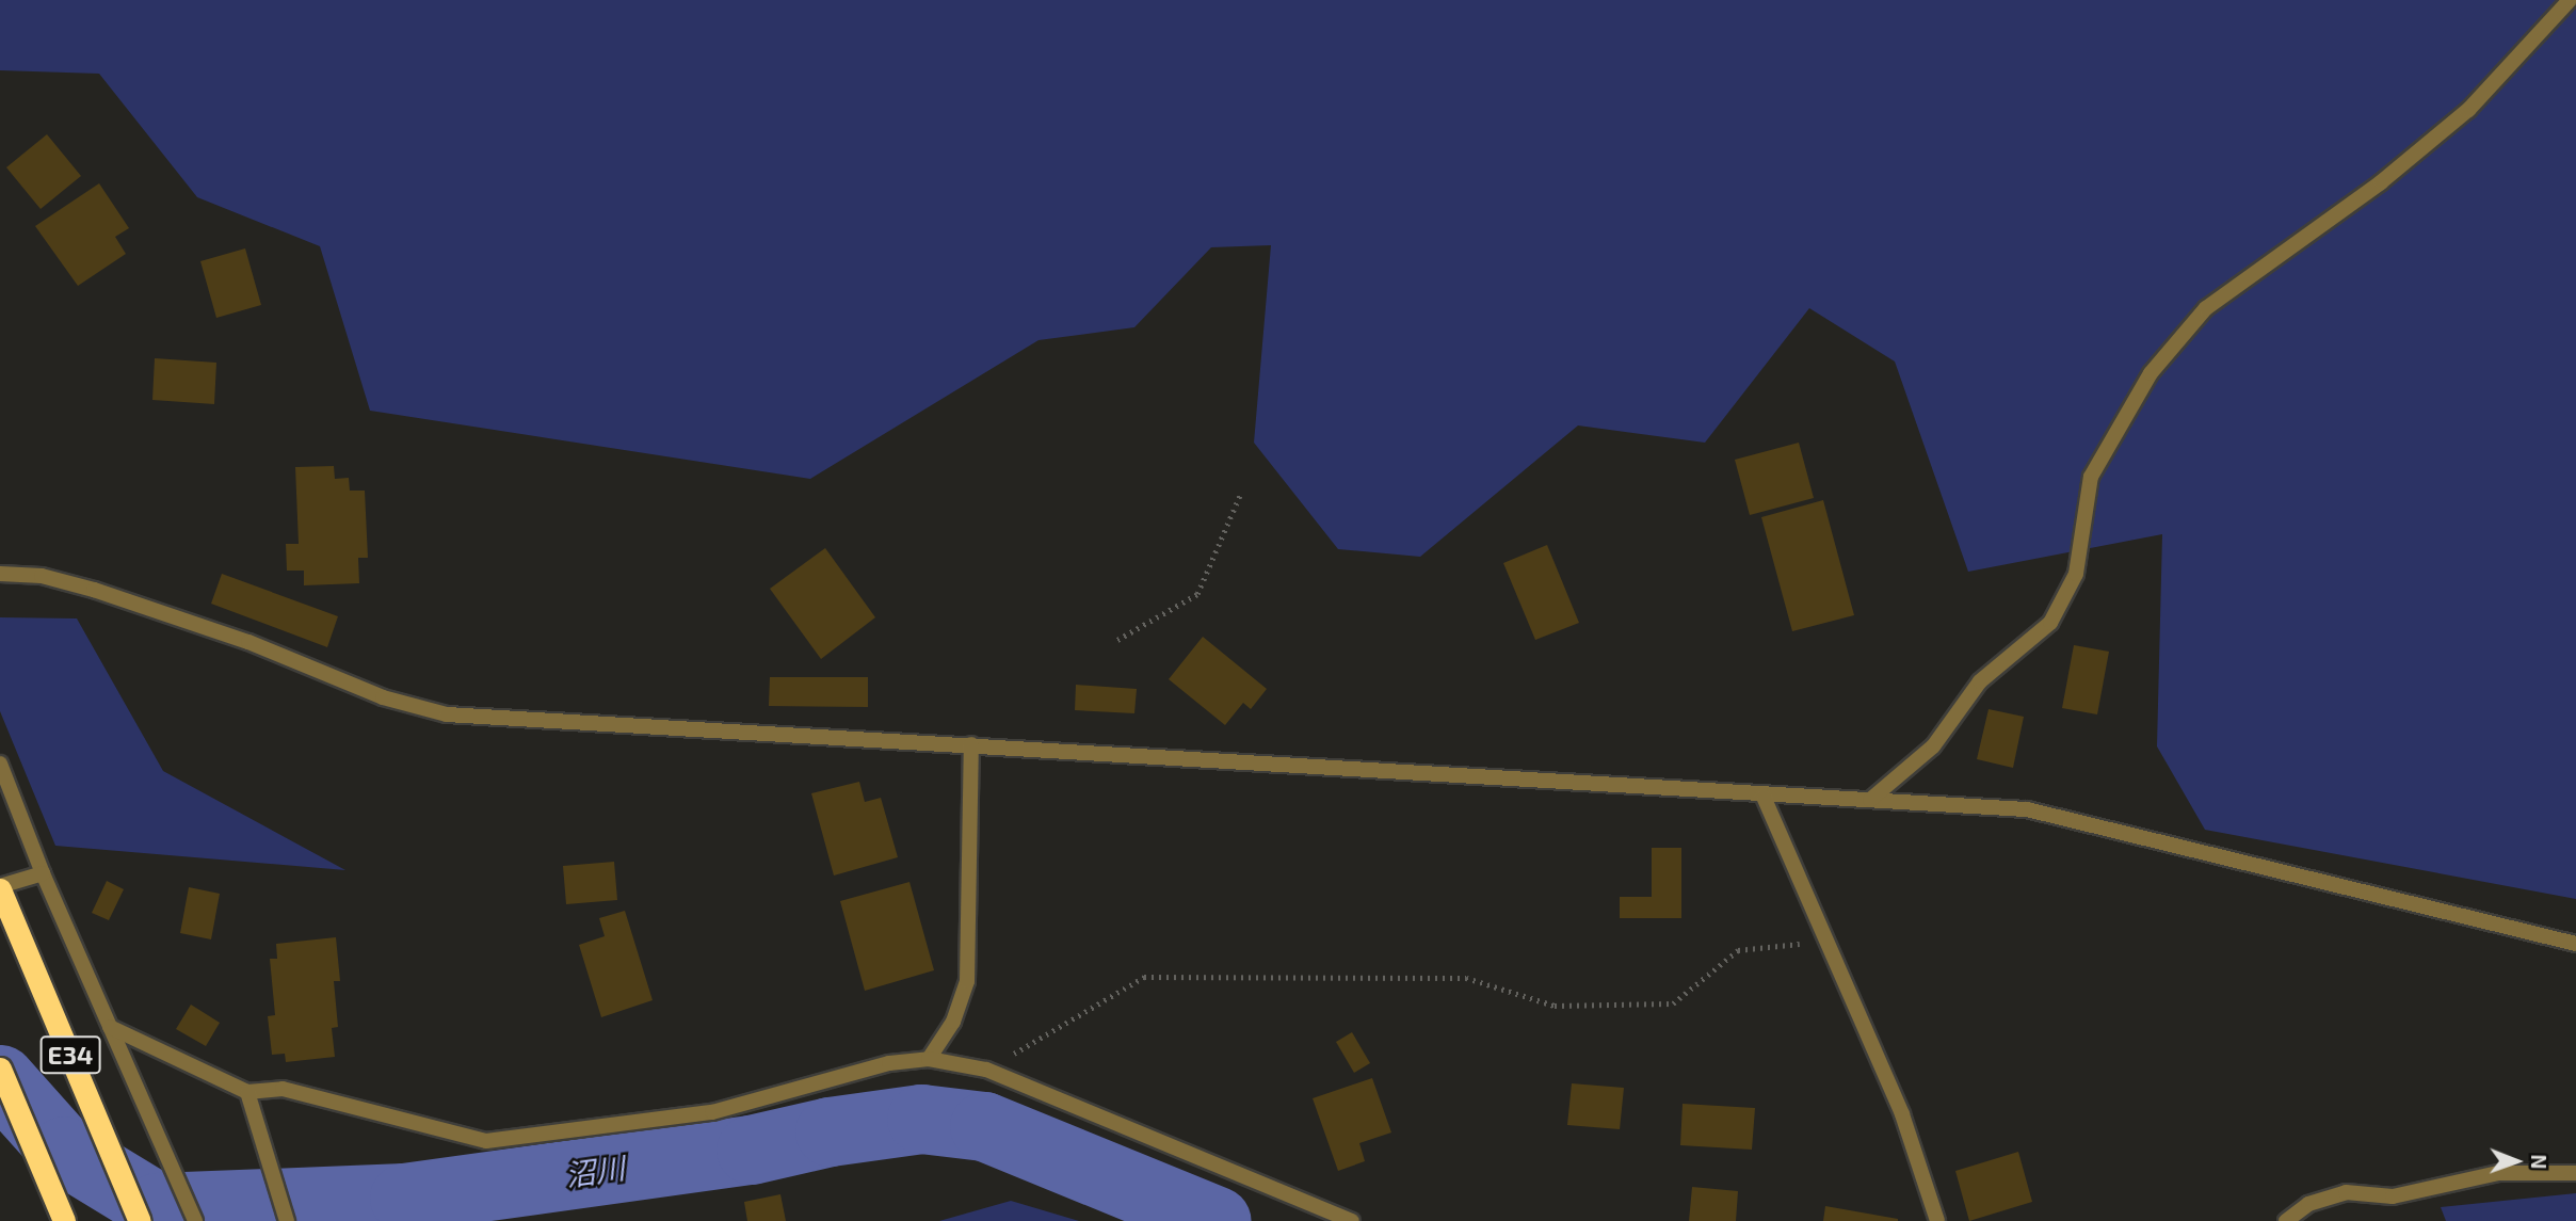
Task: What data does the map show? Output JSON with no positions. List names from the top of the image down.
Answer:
{
  "streets": {
    "highway": ["E34"]
  },
  "water": ["沼川"],
  "north": "right"
}
